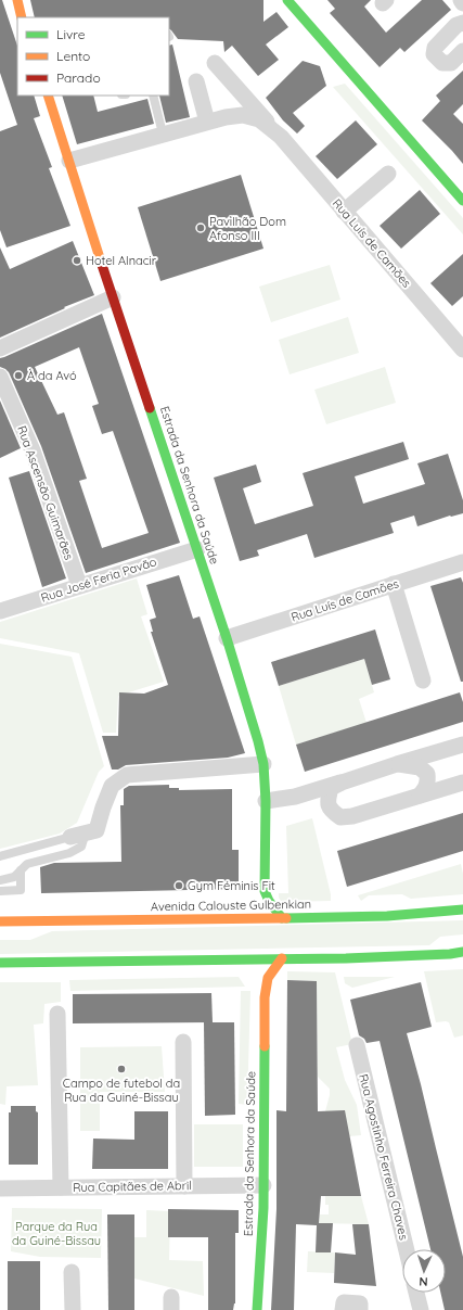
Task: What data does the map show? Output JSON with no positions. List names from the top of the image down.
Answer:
{
  "streets": {
    "street": [
      "Rua Luís de Camões",
      "Estrada da Senhora da Saúde",
      "Rua Ascensão Guimarães",
      "Rua José Feria Pavão",
      "Avenida Calouste Gulbenkian",
      "Rua Agostinho Ferreira Chaves",
      "Rua Capitães de Abril"
    ]
  },
  "crossings": [
    ["Rua Luís de Camões", "Estrada da Senhora da Saúde"],
    ["Estrada da Senhora da Saúde", "Rua José Feria Pavão"],
    ["Estrada da Senhora da Saúde", "Avenida Calouste Gulbenkian"],
    ["Estrada da Senhora da Saúde", "Rua Capitães de Abril"],
    ["Rua Ascensão Guimarães", "Rua José Feria Pavão"]
  ],
  "parks": ["Parque da Rua da Guiné-Bissau"],
  "places": [
    "Pavilhão Dom Afonso III",
    "Hotel Alnacir",
    "À da Avó",
    "Gym Féminis Fit",
    "Campo de futebol da Rua da Guiné-Bissau"
  ],
  "legend": ["Livre", "Lento", "Parado"],
  "north": "bottom"
}
